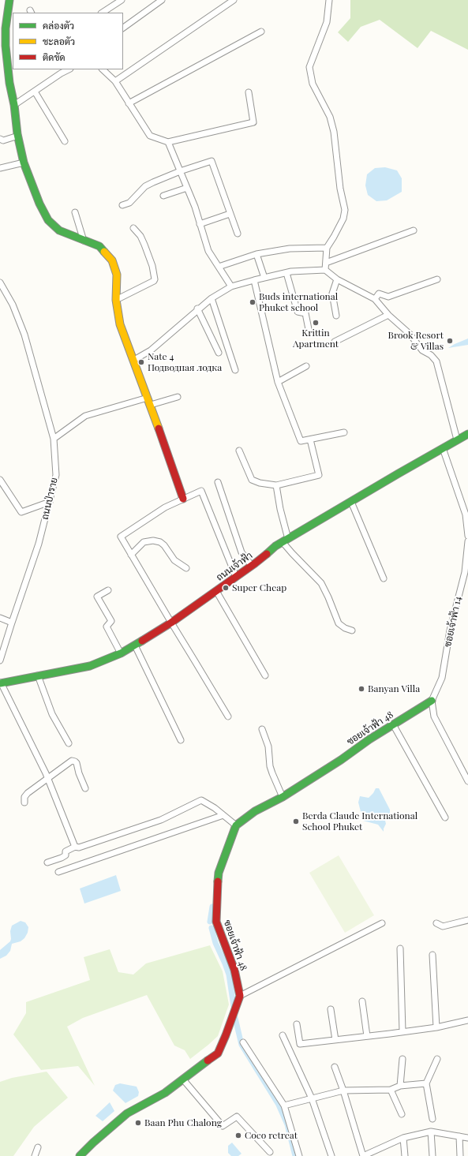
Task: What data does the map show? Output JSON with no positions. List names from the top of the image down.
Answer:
{
  "streets": {
    "street": [
      "ถนนป่าราย",
      "ถนนเจ้าฟ้า",
      "ซอยเจ้าฟ้า 14",
      "ซอยเจ้าฟ้า 48"
    ]
  },
  "crossings": [
    ["ซอยเจ้าฟ้า 14", "ซอยเจ้าฟ้า 48"]
  ],
  "places": [
    "Buds international Phuket school",
    "Krittin Apartment",
    "Brook Resort & Villas",
    "Nate 4 Подводная лодка",
    "Super Cheap",
    "Banyan Villa",
    "Berda Claude International School Phuket",
    "Baan Phu Chalong",
    "Coco retreat"
  ],
  "legend": ["คล่องตัว", "ชะลอตัว", "ติดขัด"]
}
